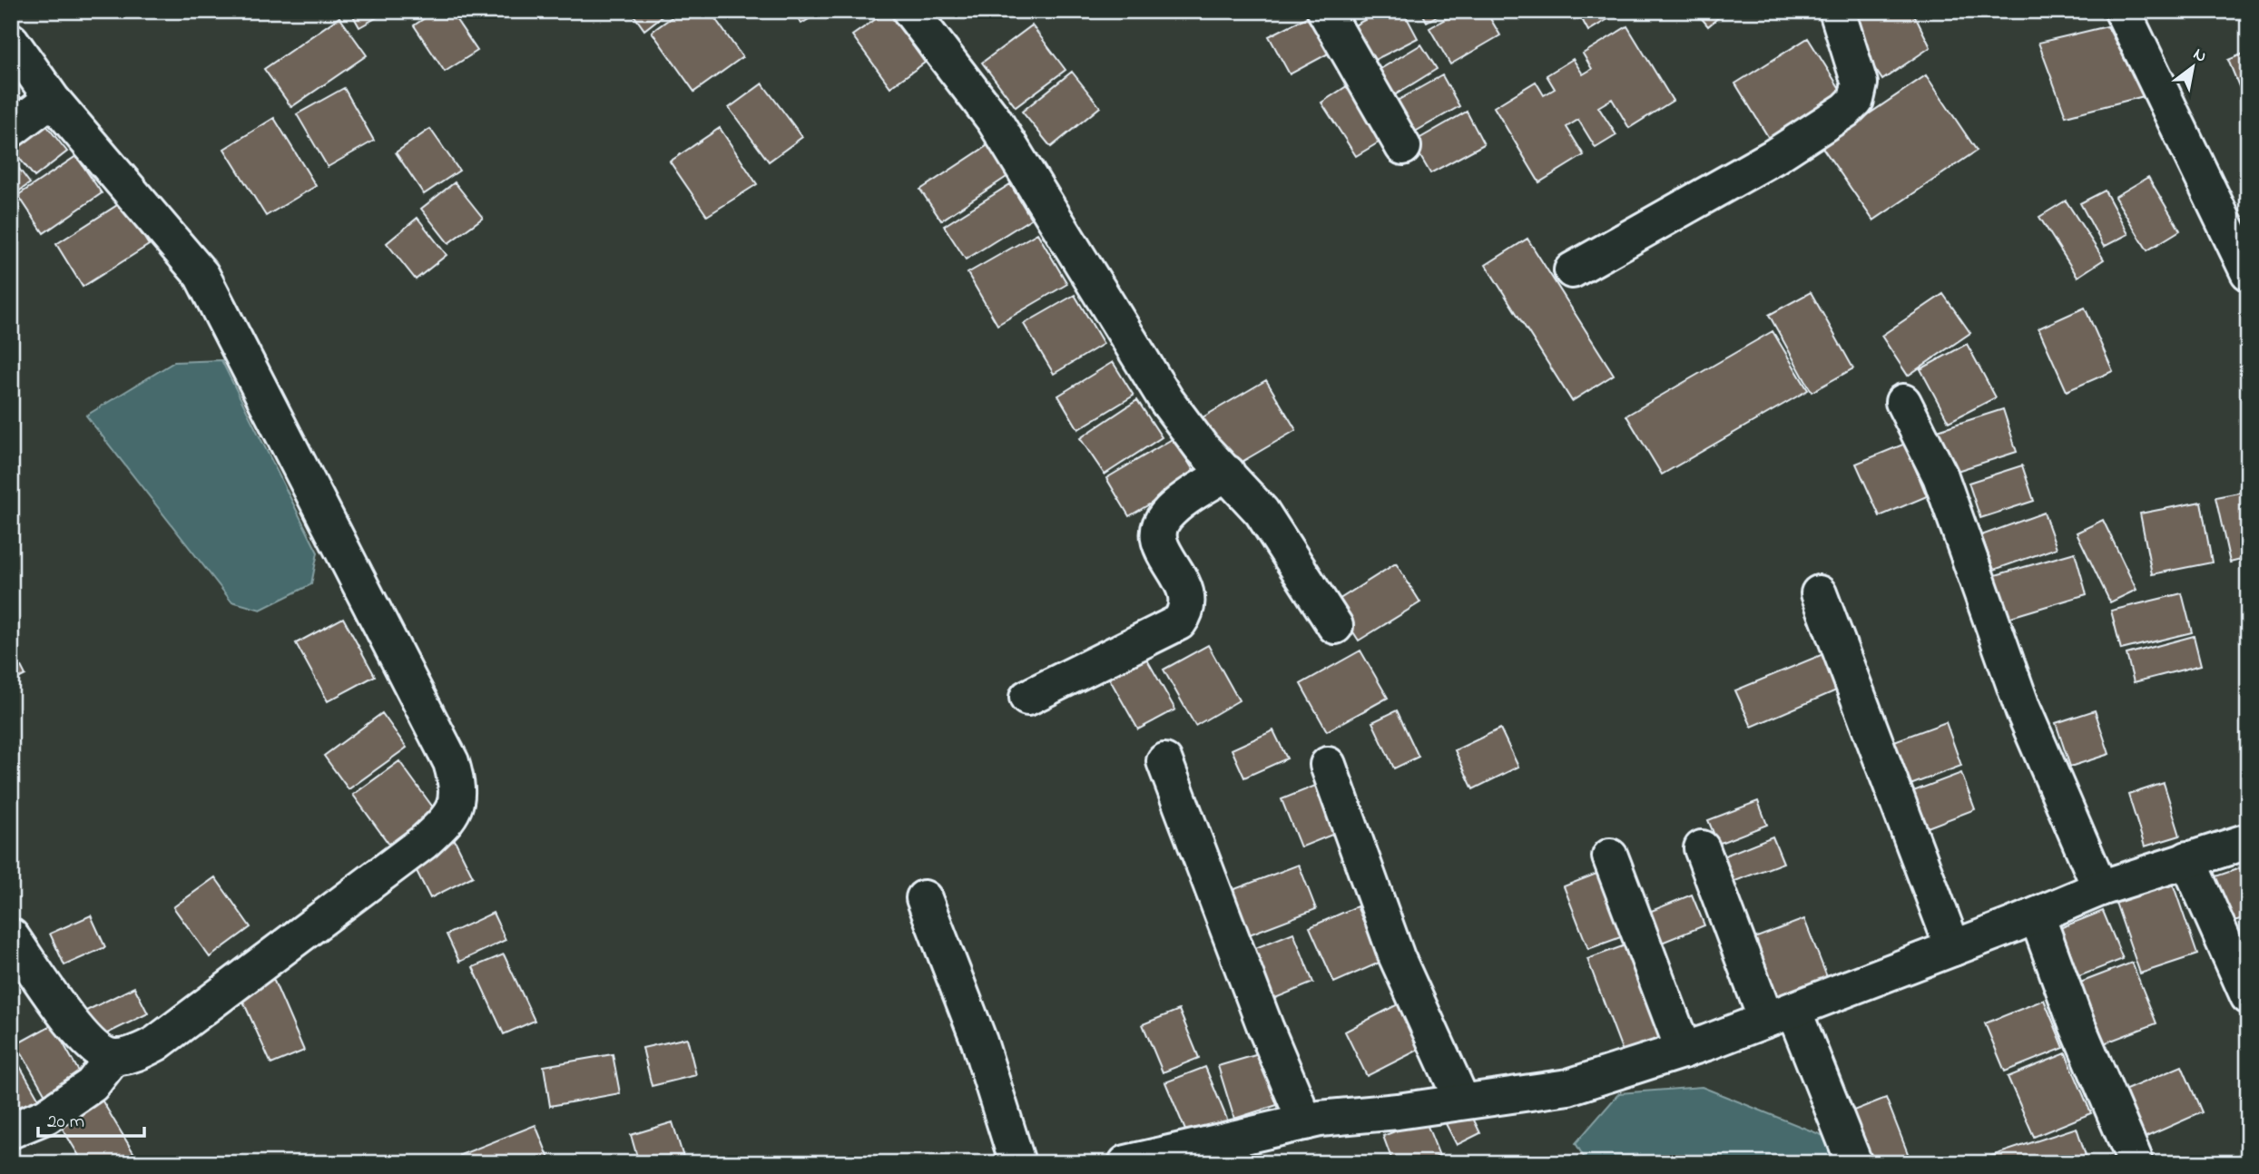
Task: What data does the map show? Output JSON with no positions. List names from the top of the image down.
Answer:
{
  "scale_bar": "20 m",
  "north": "top right"
}
